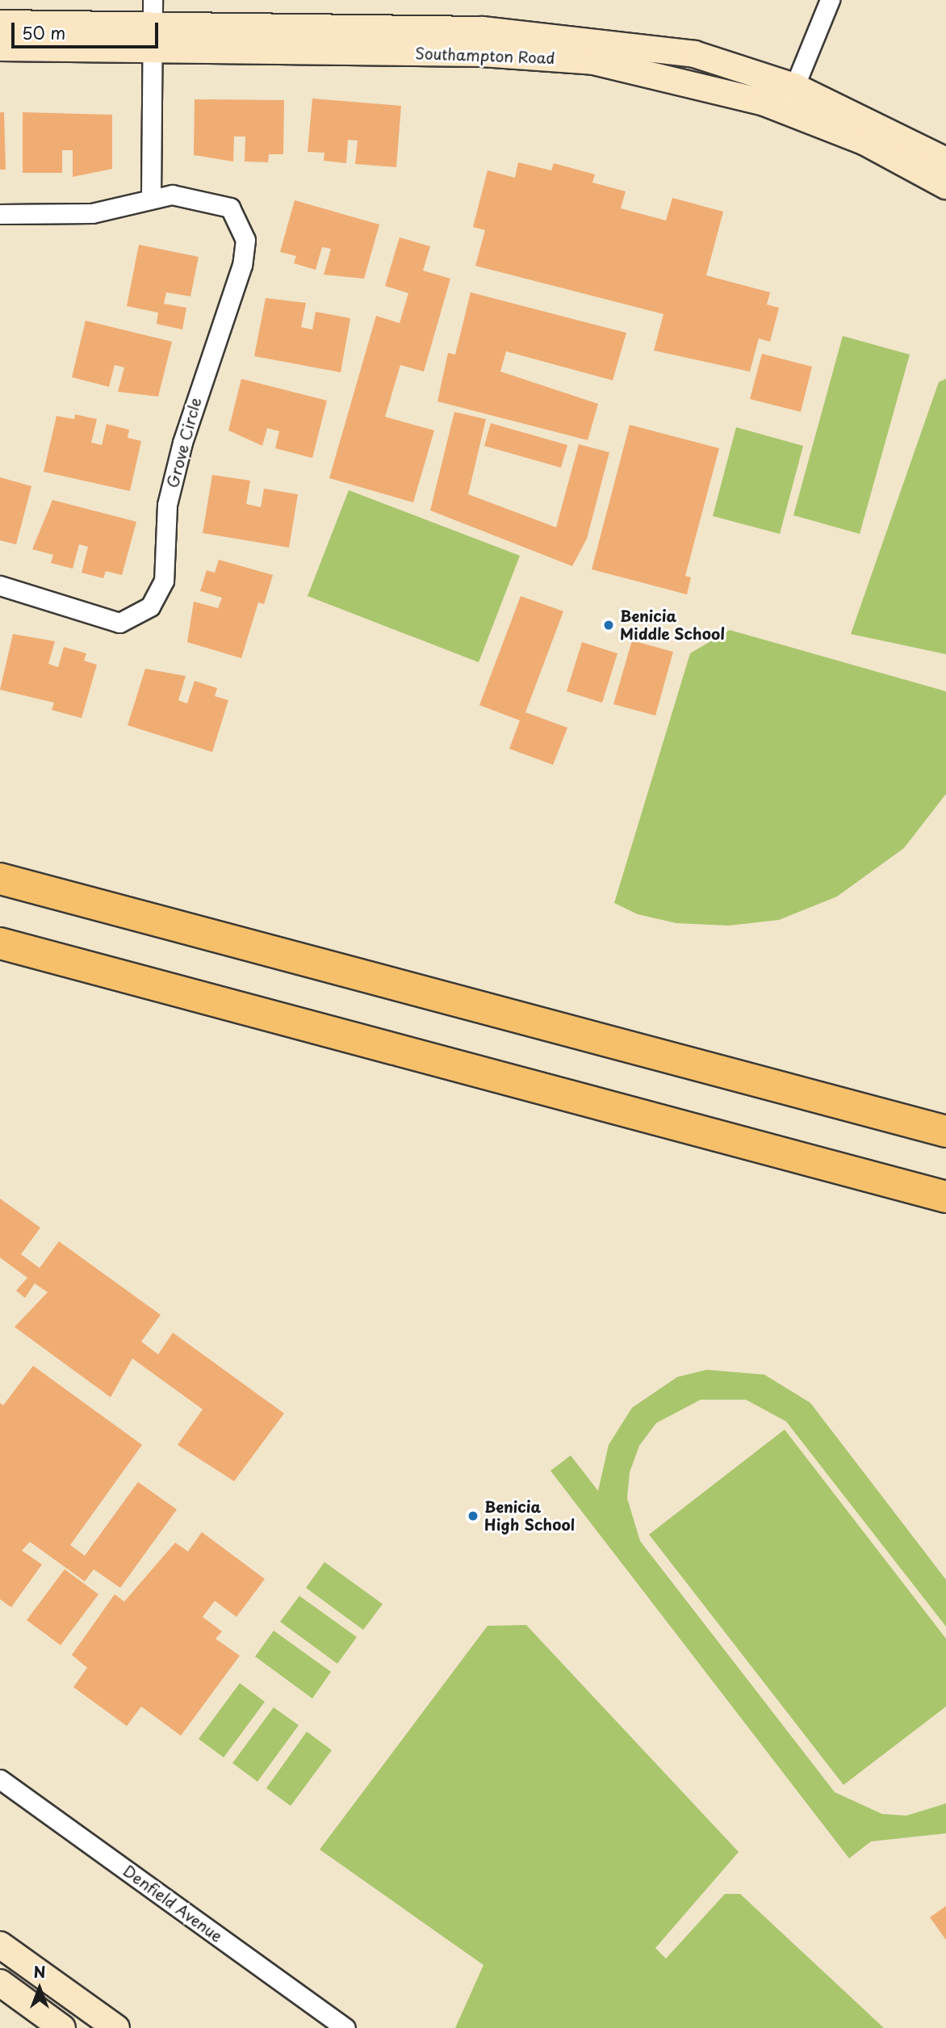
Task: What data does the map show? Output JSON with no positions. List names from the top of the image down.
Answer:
{
  "streets": {
    "street": ["Southampton Road", "Grove Circle", "Denfield Avenue"]
  },
  "places": ["Benicia Middle School", "Benicia High School"],
  "scale_bar": "50 m",
  "north": "top"
}
